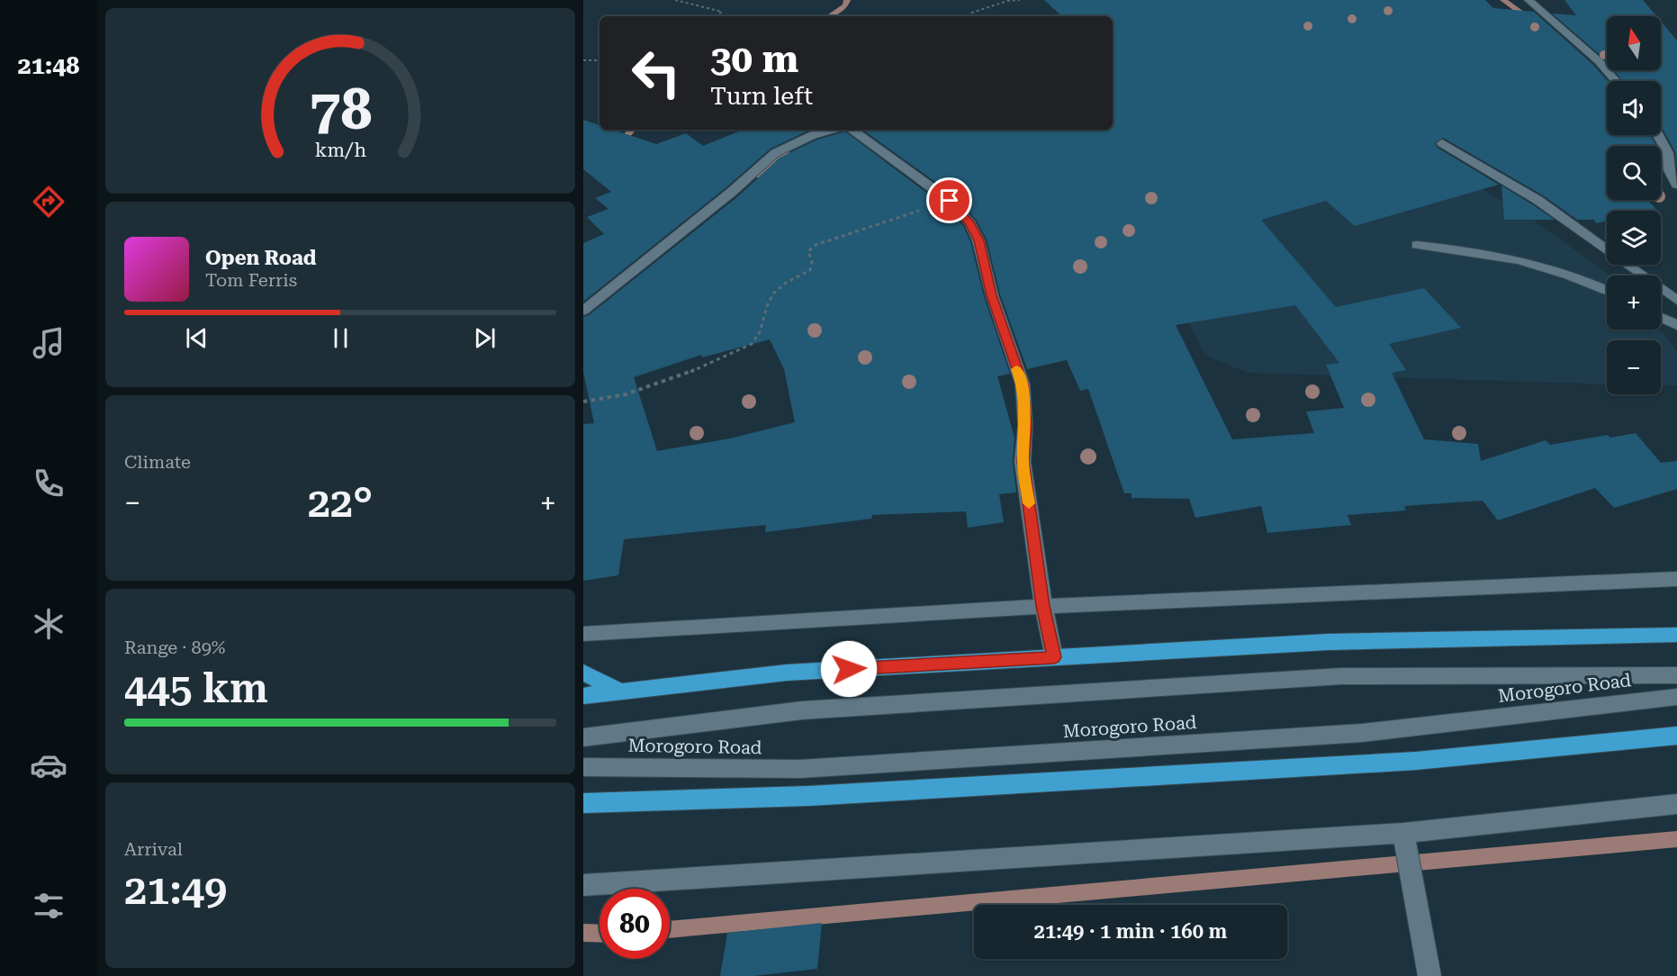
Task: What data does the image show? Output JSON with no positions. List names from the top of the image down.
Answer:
{
  "streets": {
    "street": ["Morogoro Road"]
  },
  "north": "top",
  "page": {
    "tabs": "21:48",
    "map_buttons": ["+", "−"],
    "turn": ["30 m", "Turn left"],
    "song": ["Open Road", "Tom Ferris"],
    "tile": [
      "Climate",
      ["Range · 89%", "445 km"],
      ["Arrival", "21:49"]
    ],
    "heat": ["−", "22°", "+"],
    "limit": "80",
    "trip": "21:49 · 1 min · 160 m",
    "gauge": ["78", "km/h"]
  }
}
